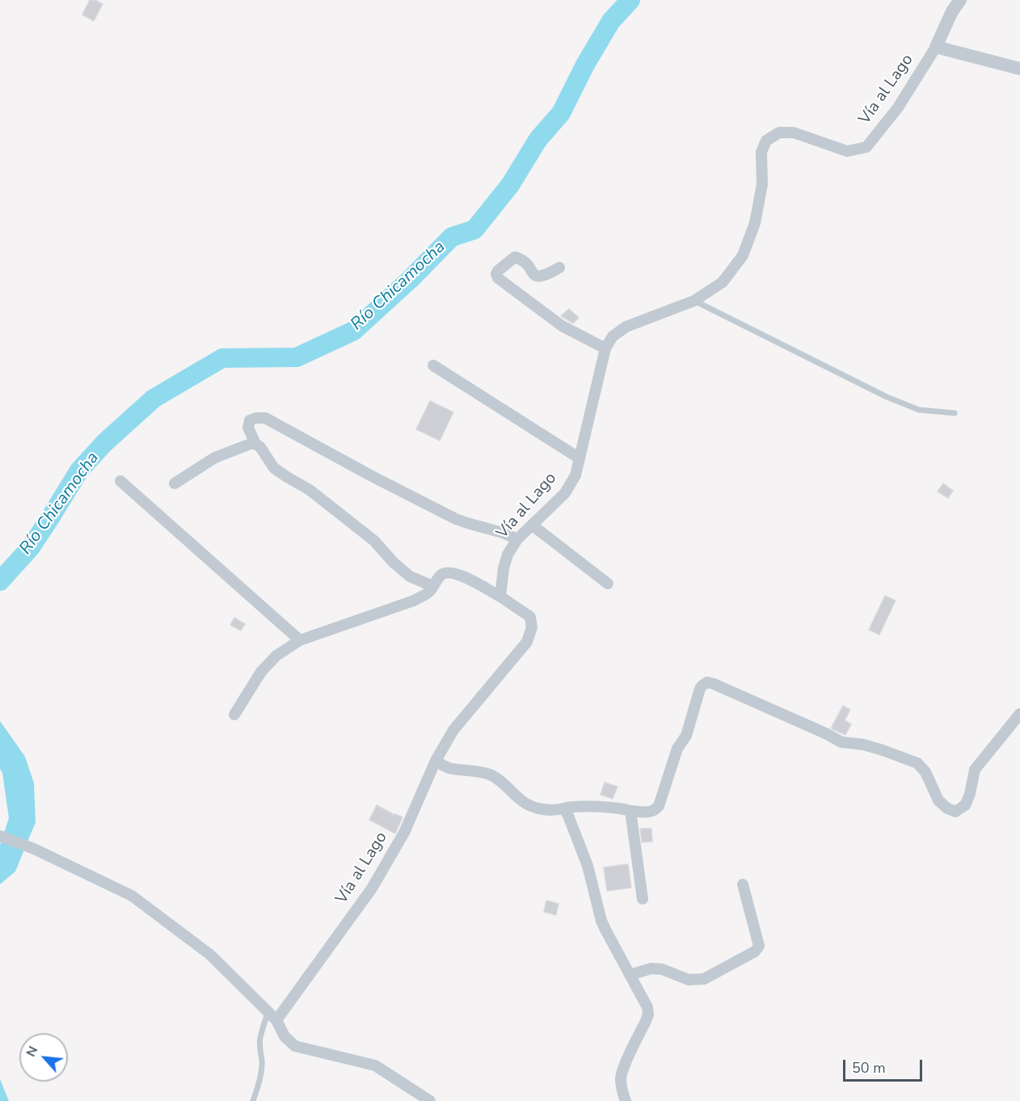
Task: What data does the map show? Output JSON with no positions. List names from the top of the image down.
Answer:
{
  "streets": {
    "street": ["Vía al Lago"]
  },
  "water": ["Río Chicamocha"],
  "scale_bar": "50 m",
  "north": "top left"
}
